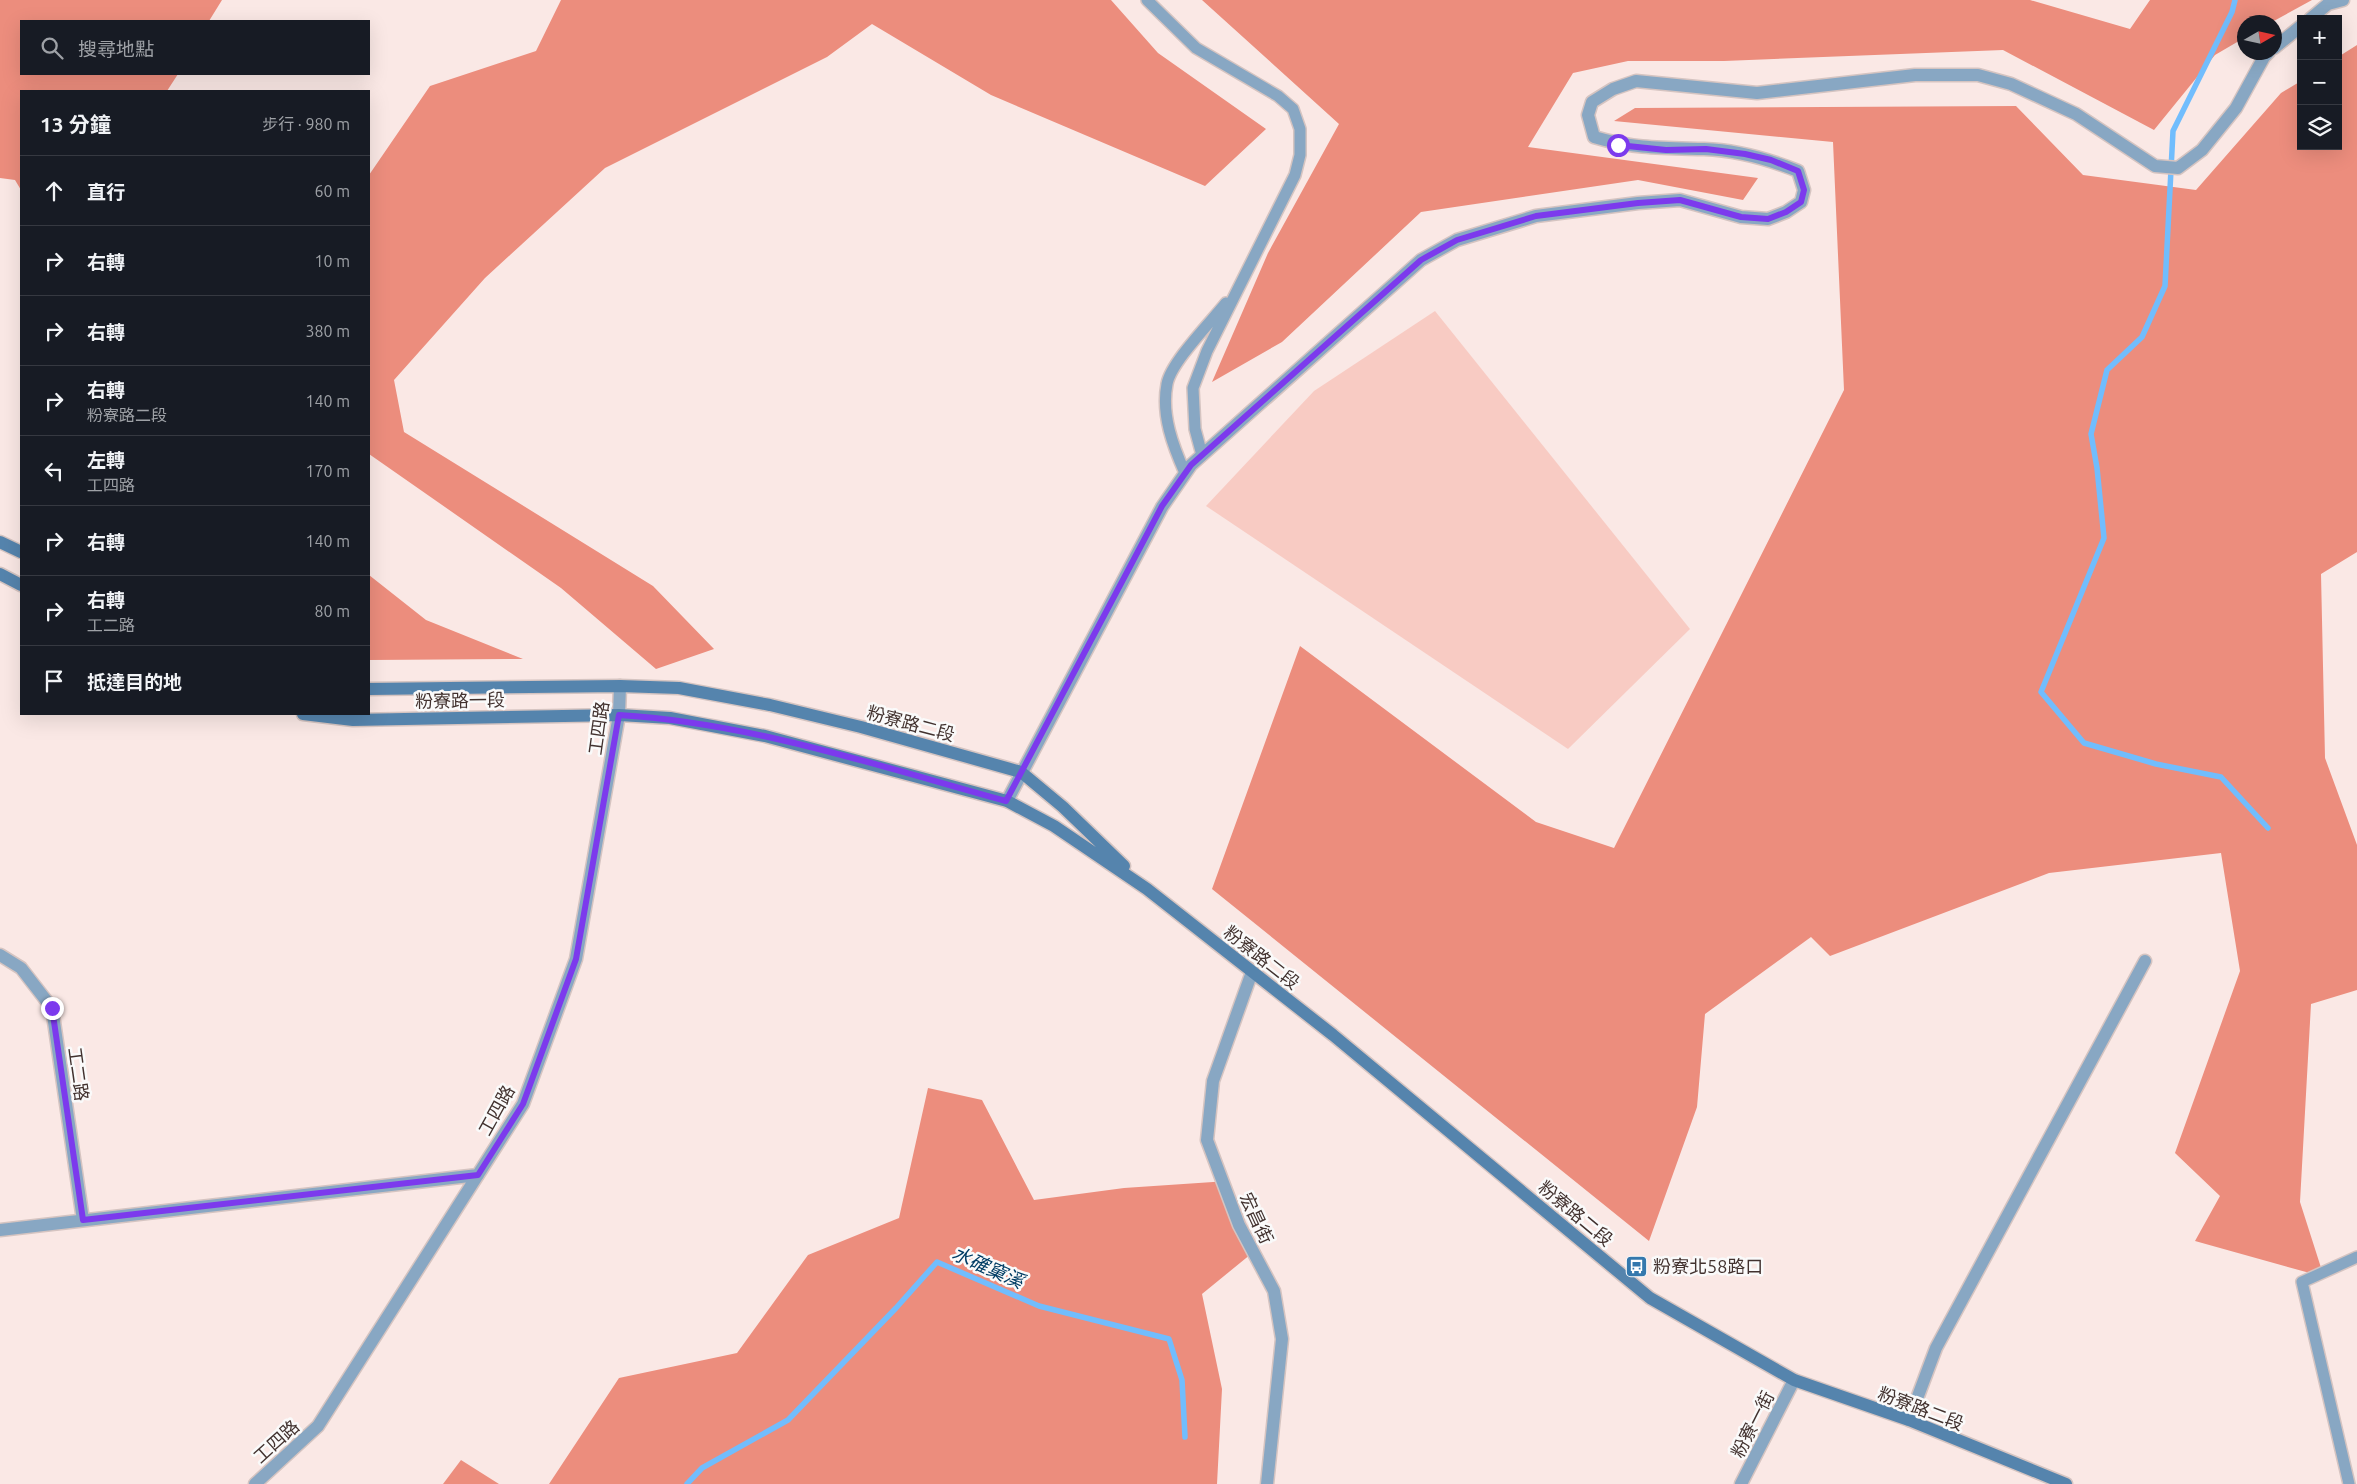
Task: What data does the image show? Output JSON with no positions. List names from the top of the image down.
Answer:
{
  "streets": {
    "main road": ["粉寮路一段", "粉寮路二段"],
    "street": [
      "工四路",
      "工二路",
      "宏昌街",
      "粉寮一街"
    ]
  },
  "crossings": [
    ["粉寮路一段", "粉寮路二段"],
    ["粉寮路一段", "工四路"],
    ["粉寮路二段", "工四路"],
    ["粉寮路二段", "宏昌街"],
    ["粉寮路二段", "粉寮一街"]
  ],
  "water": ["水確窠溪"],
  "places": {
    "bus stop": ["粉寮北58路口"]
  },
  "north": "right",
  "page": {
    "map_buttons": ["+", "−"],
    "search": "搜尋地點",
    "heading": ["13 分鐘", "步行 · 980 m"],
    "list": [
      ["直行", "60 m"],
      ["右轉", "10 m"],
      ["右轉", "380 m"],
      ["右轉", "粉寮路二段", "140 m"],
      ["左轉", "工四路", "170 m"],
      ["右轉", "140 m"],
      ["右轉", "工二路", "80 m"],
      "抵達目的地"
    ]
  }
}
